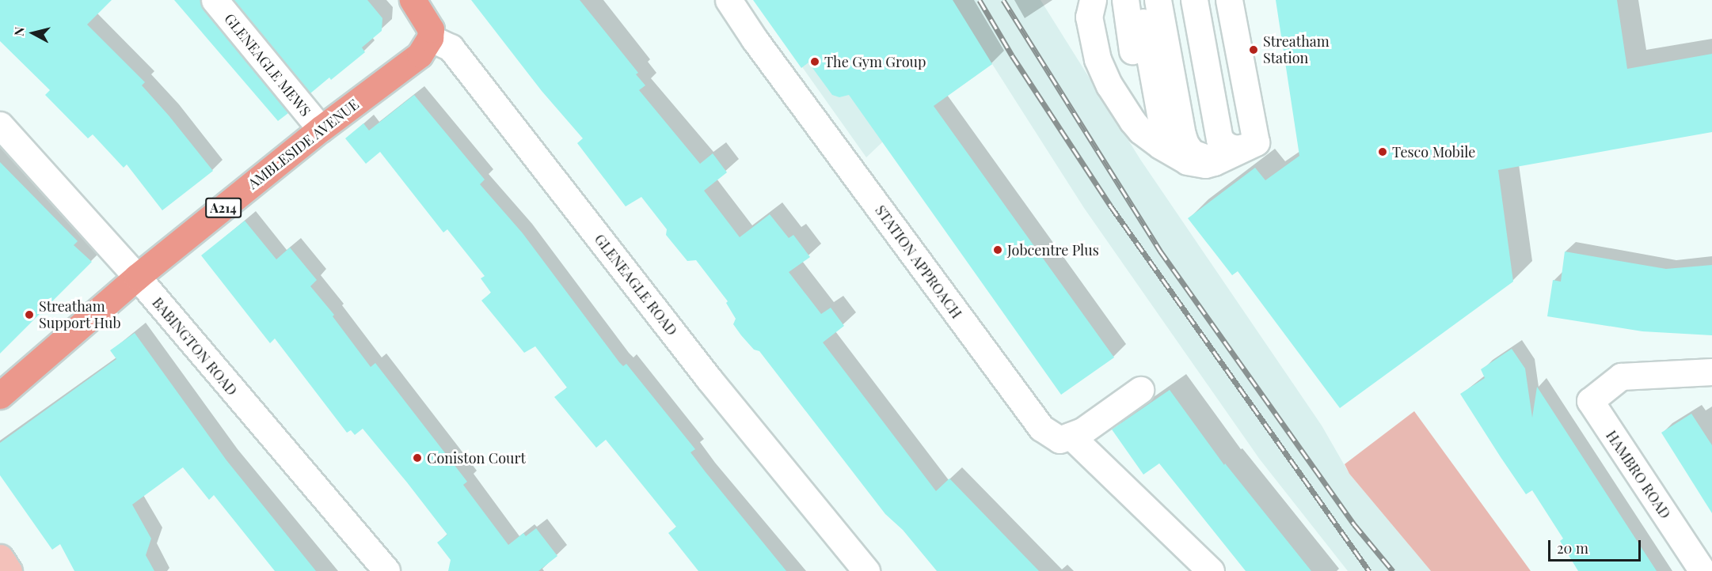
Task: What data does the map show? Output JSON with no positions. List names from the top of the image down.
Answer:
{
  "streets": {
    "highway": ["AMBLESIDE AVENUE", "A214"],
    "street": [
      "GLENEAGLE MEWS",
      "STATION APPROACH",
      "GLENEAGLE ROAD",
      "BABINGTON ROAD",
      "HAMBRO ROAD"
    ]
  },
  "crossings": [
    ["GLENEAGLE MEWS", "AMBLESIDE AVENUE"],
    ["AMBLESIDE AVENUE", "GLENEAGLE ROAD"],
    ["AMBLESIDE AVENUE", "BABINGTON ROAD"]
  ],
  "places": [
    "Streatham Station",
    "The Gym Group",
    "Tesco Mobile",
    "Jobcentre Plus",
    "Streatham Support Hub",
    "Coniston Court"
  ],
  "scale_bar": "20 m",
  "north": "left"
}
